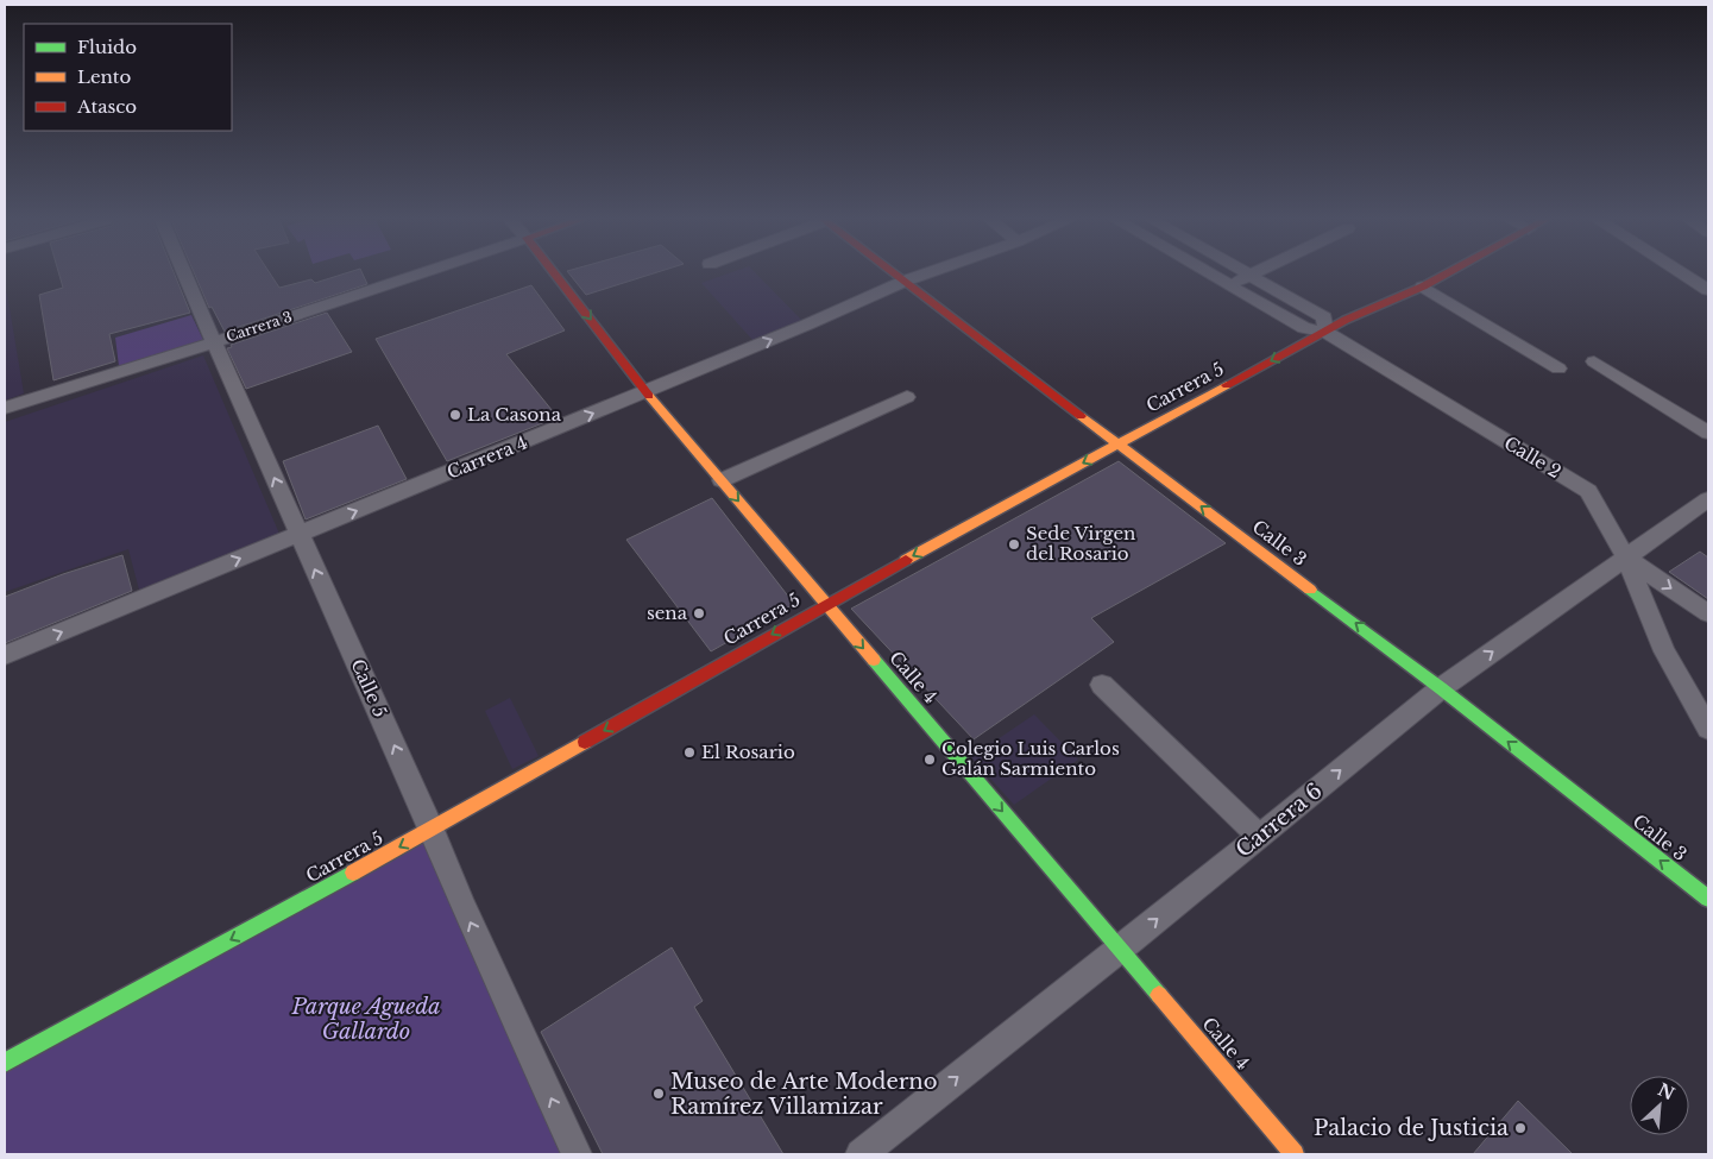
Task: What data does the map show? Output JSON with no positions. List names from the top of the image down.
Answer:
{
  "streets": {
    "main road": ["Carrera 5", "Calle 3", "Calle 4"],
    "street": [
      "Carrera 3",
      "Carrera 4",
      "Calle 2",
      "Calle 5",
      "Carrera 6"
    ]
  },
  "crossings": [
    ["Carrera 3", "Calle 5"],
    ["Carrera 5", "Calle 2"],
    ["Carrera 5", "Calle 3"],
    ["Carrera 5", "Calle 4"],
    ["Carrera 5", "Calle 5"],
    ["Carrera 4", "Calle 3"],
    ["Carrera 4", "Calle 4"],
    ["Carrera 4", "Calle 5"],
    ["Calle 2", "Carrera 6"],
    ["Calle 3", "Carrera 6"],
    ["Calle 4", "Carrera 6"]
  ],
  "one_way": [
    "Carrera 5",
    "Carrera 4",
    "Calle 3",
    "Calle 4",
    "Calle 5",
    "Carrera 6"
  ],
  "parks": ["Parque Agueda Gallardo"],
  "places": [
    "La Casona",
    "Sede Virgen del Rosario",
    "sena",
    "El Rosario",
    "Colegio Luis Carlos Galán Sarmiento",
    "Museo de Arte Moderno Ramírez Villamizar",
    "Palacio de Justicia"
  ],
  "legend": ["Fluido", "Lento", "Atasco"],
  "north": "top right"
}
